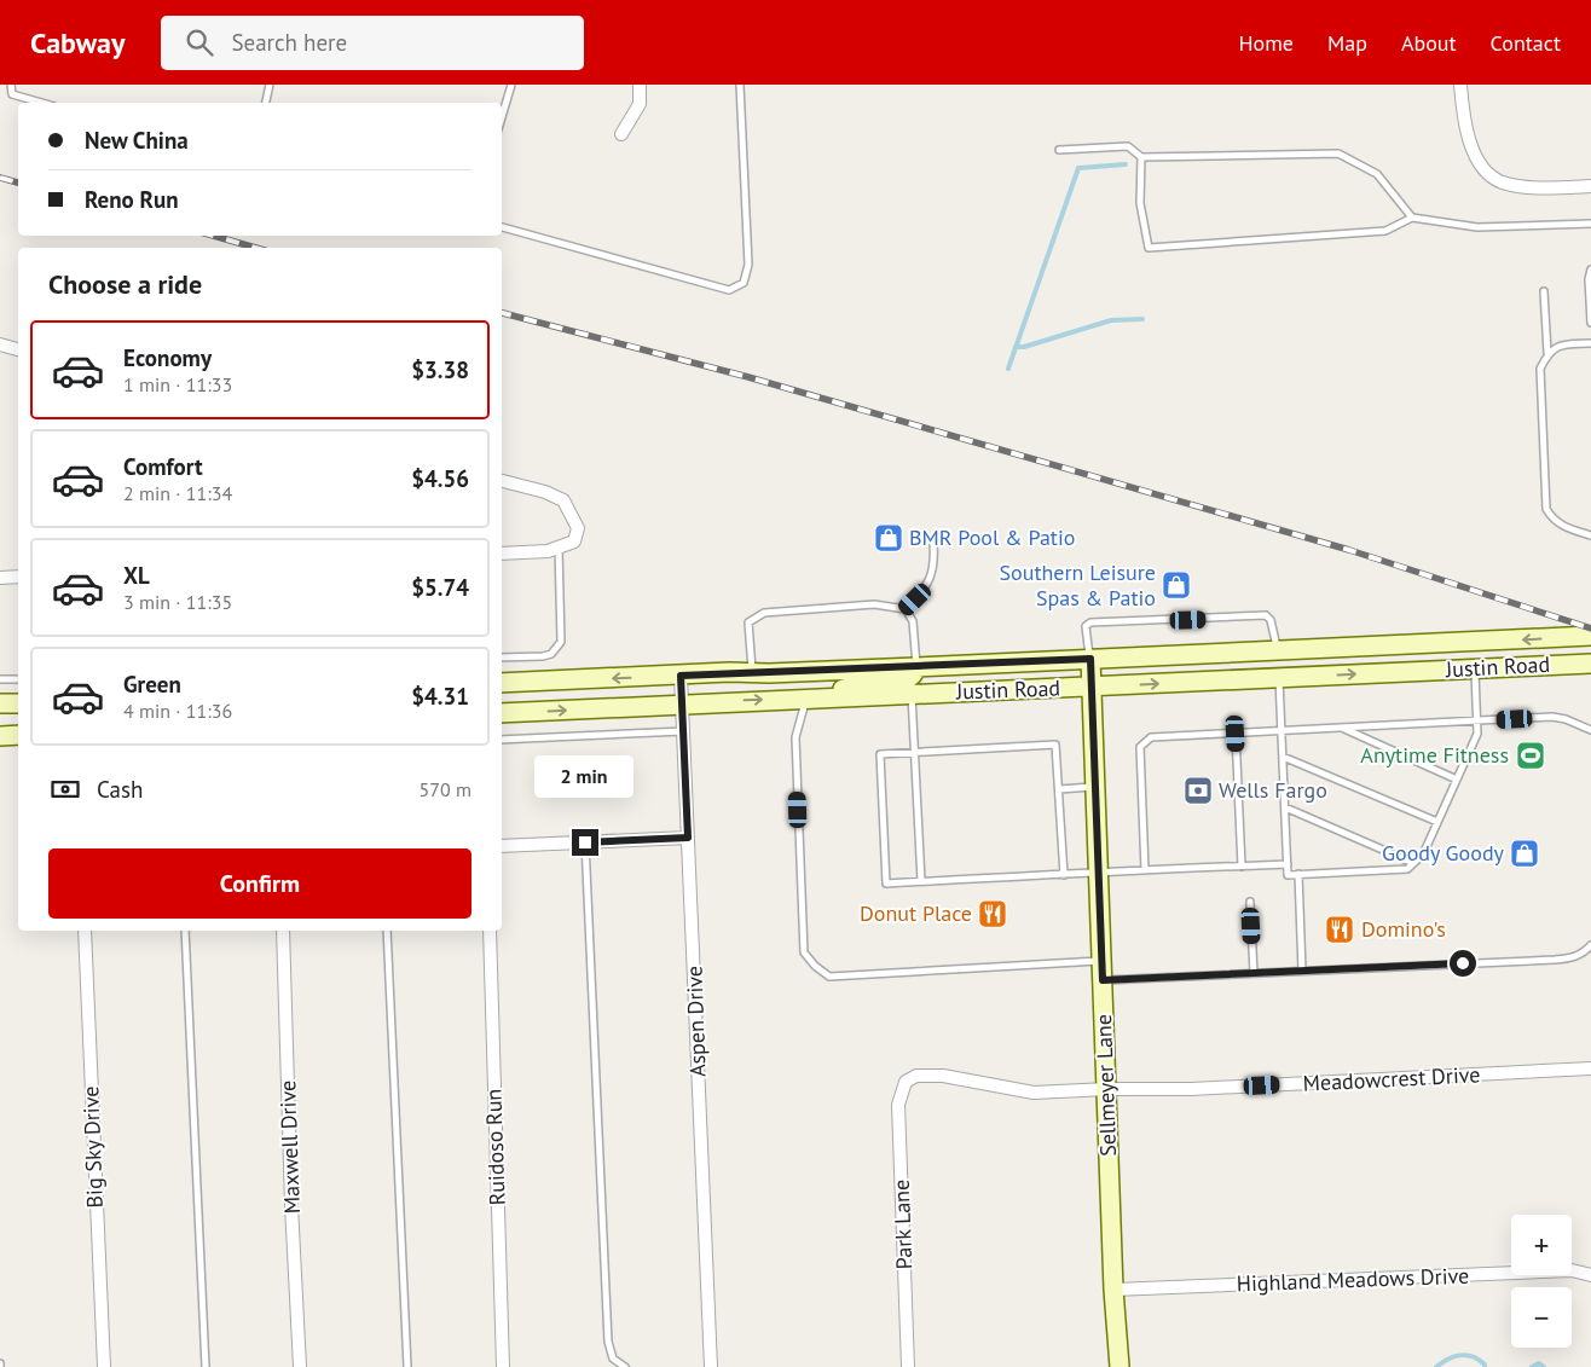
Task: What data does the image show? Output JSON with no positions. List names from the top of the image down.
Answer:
{
  "streets": {
    "main road": ["Justin Road", "Sellmeyer Lane"],
    "street": [
      "Aspen Drive",
      "Meadowcrest Drive",
      "Big Sky Drive",
      "Maxwell Drive",
      "Ruidoso Run",
      "Park Lane",
      "Highland Meadows Drive"
    ]
  },
  "crossings": [
    ["Justin Road", "Aspen Drive"],
    ["Justin Road", "Sellmeyer Lane"],
    ["Meadowcrest Drive", "Sellmeyer Lane"],
    ["Meadowcrest Drive", "Park Lane"],
    ["Sellmeyer Lane", "Highland Meadows Drive"]
  ],
  "places": {
    "shop": ["BMR Pool & Patio", "Southern Leisure Spas & Patio", "Goody Goody"],
    "sports": ["Anytime Fitness"],
    "bank": ["Wells Fargo"],
    "restaurant": ["Donut Place", "Domino's"]
  },
  "page": {
    "header": "Cabway",
    "search": "Search here",
    "nav": [
      "Home",
      "Map",
      "About",
      "Contact"
    ],
    "banner": ["New China", "Reno Run"],
    "heading": "Choose a ride",
    "list": [
      {
        "name": "Economy",
        "note": "1 min · 11:33",
        "value": "$3.38"
      },
      {
        "name": "Comfort",
        "note": "2 min · 11:34",
        "value": "$4.56"
      },
      {
        "name": "XL",
        "note": "3 min · 11:35",
        "value": "$5.74"
      },
      {
        "name": "Green",
        "note": "4 min · 11:36",
        "value": "$4.31"
      }
    ],
    "bubble": "2 min",
    "pay": ["Cash", "570 m"],
    "buttons": "Confirm",
    "map_buttons": ["+", "−"]
  }
}
